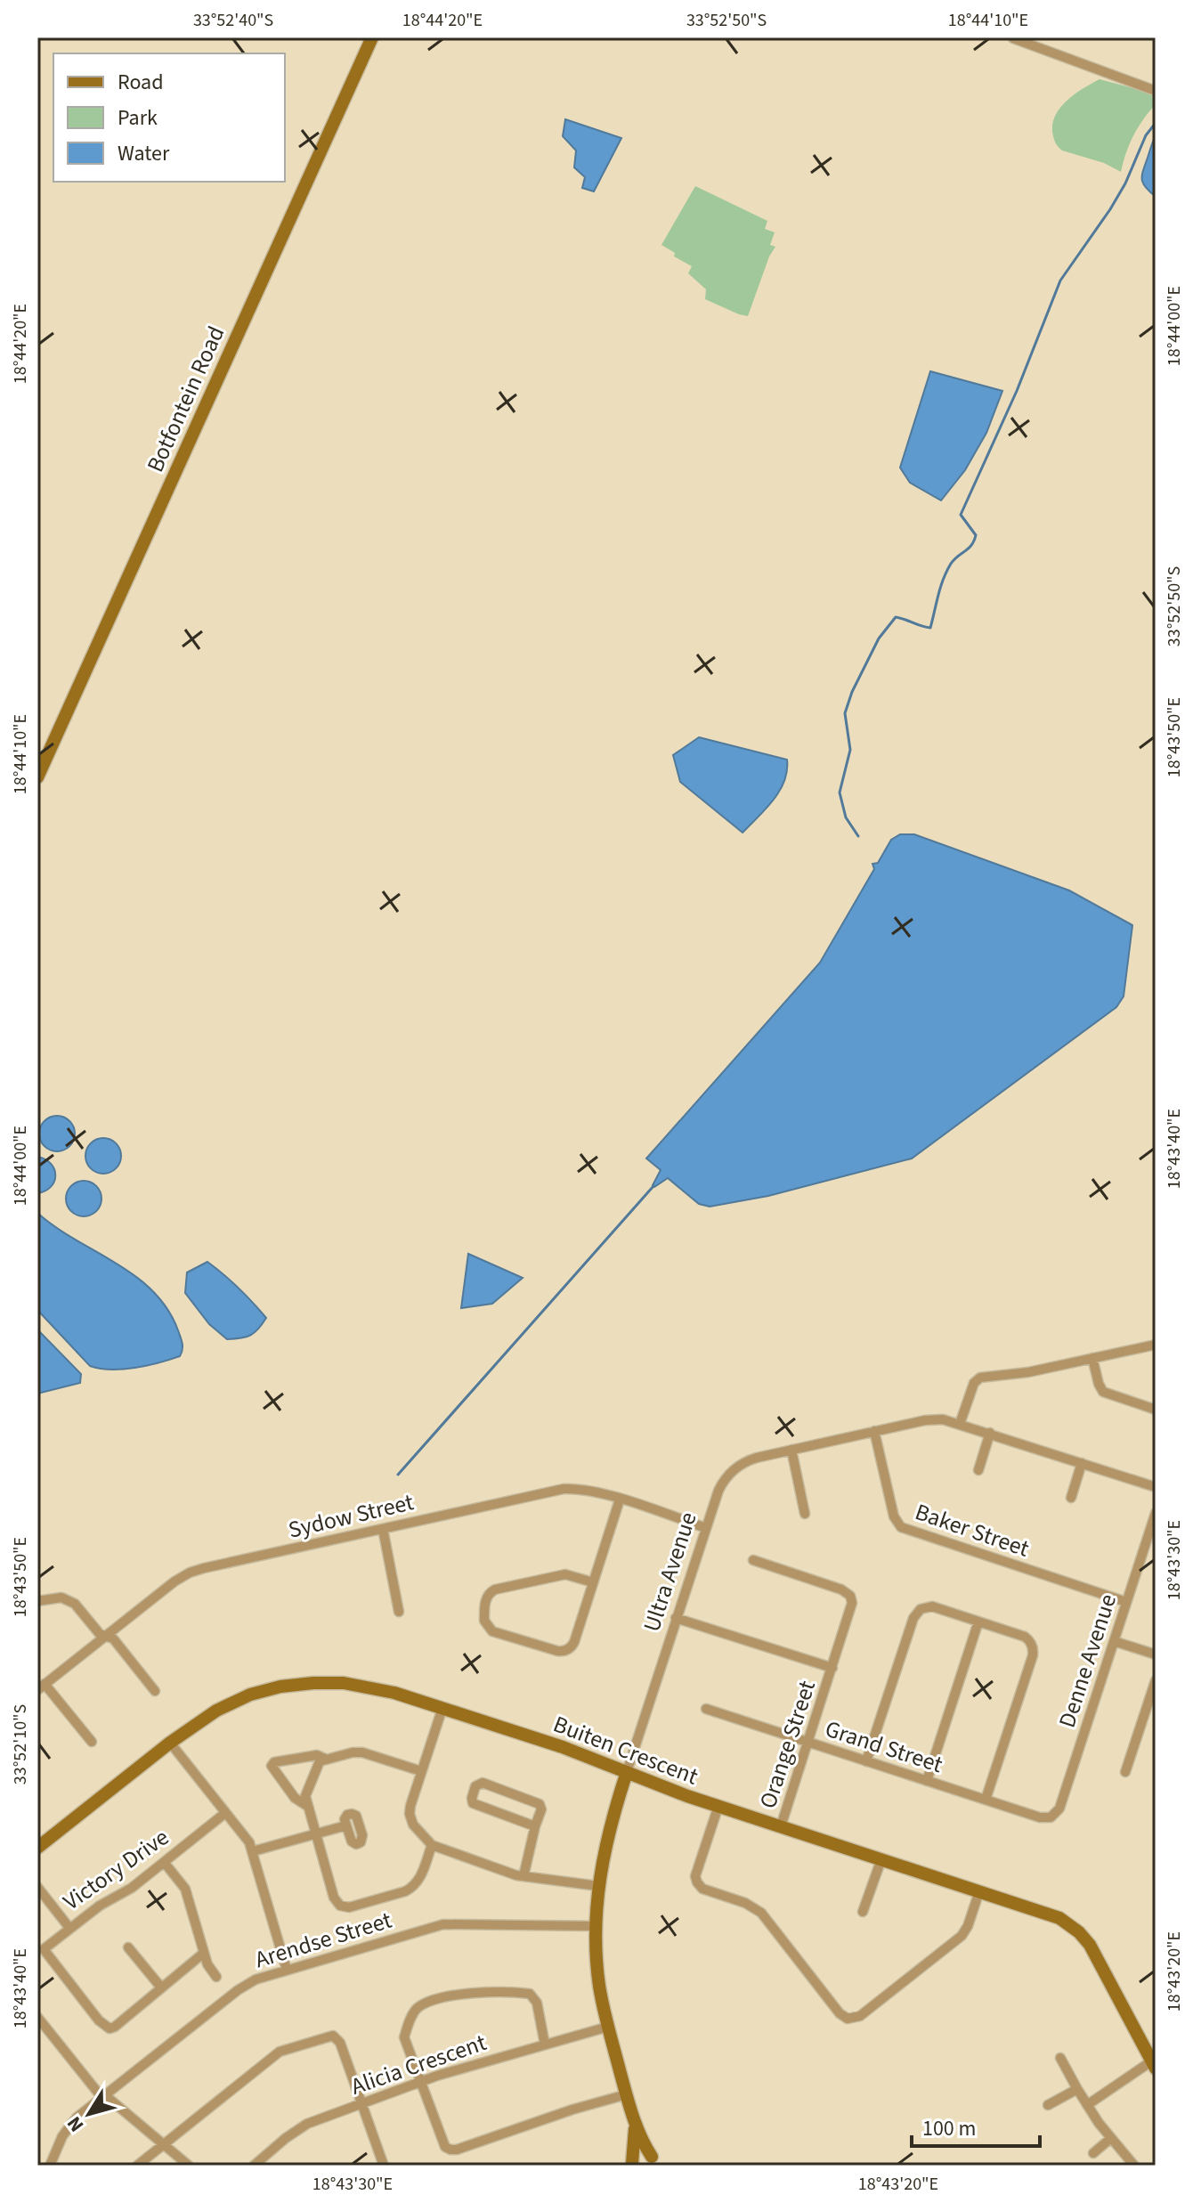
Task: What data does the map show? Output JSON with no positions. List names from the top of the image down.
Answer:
{
  "streets": {
    "street": [
      "Botfontein Road",
      "Sydow Street",
      "Baker Street",
      "Ultra Avenue",
      "Denne Avenue",
      "Orange Street",
      "Grand Street",
      "Buiten Crescent",
      "Victory Drive",
      "Arendse Street",
      "Alicia Crescent"
    ]
  },
  "crossings": [
    ["Sydow Street", "Ultra Avenue"],
    ["Baker Street", "Ultra Avenue"],
    ["Baker Street", "Denne Avenue"],
    ["Ultra Avenue", "Orange Street"],
    ["Ultra Avenue", "Buiten Crescent"],
    ["Ultra Avenue", "Arendse Street"],
    ["Ultra Avenue", "Alicia Crescent"],
    ["Denne Avenue", "Grand Street"],
    ["Orange Street", "Grand Street"],
    ["Orange Street", "Buiten Crescent"]
  ],
  "legend": ["Road", "Park", "Water"],
  "scale_bar": "100 m",
  "north": "bottom left",
  "coordinates": [
    "33°52'40\"S",
    "18°44'20\"E",
    "33°52'50\"S",
    "18°44'10\"E",
    "18°44'00\"E",
    "18°43'50\"E",
    "18°43'40\"E",
    "18°43'30\"E",
    "33°52'10\"S",
    "18°43'20\"E"
  ]
}
